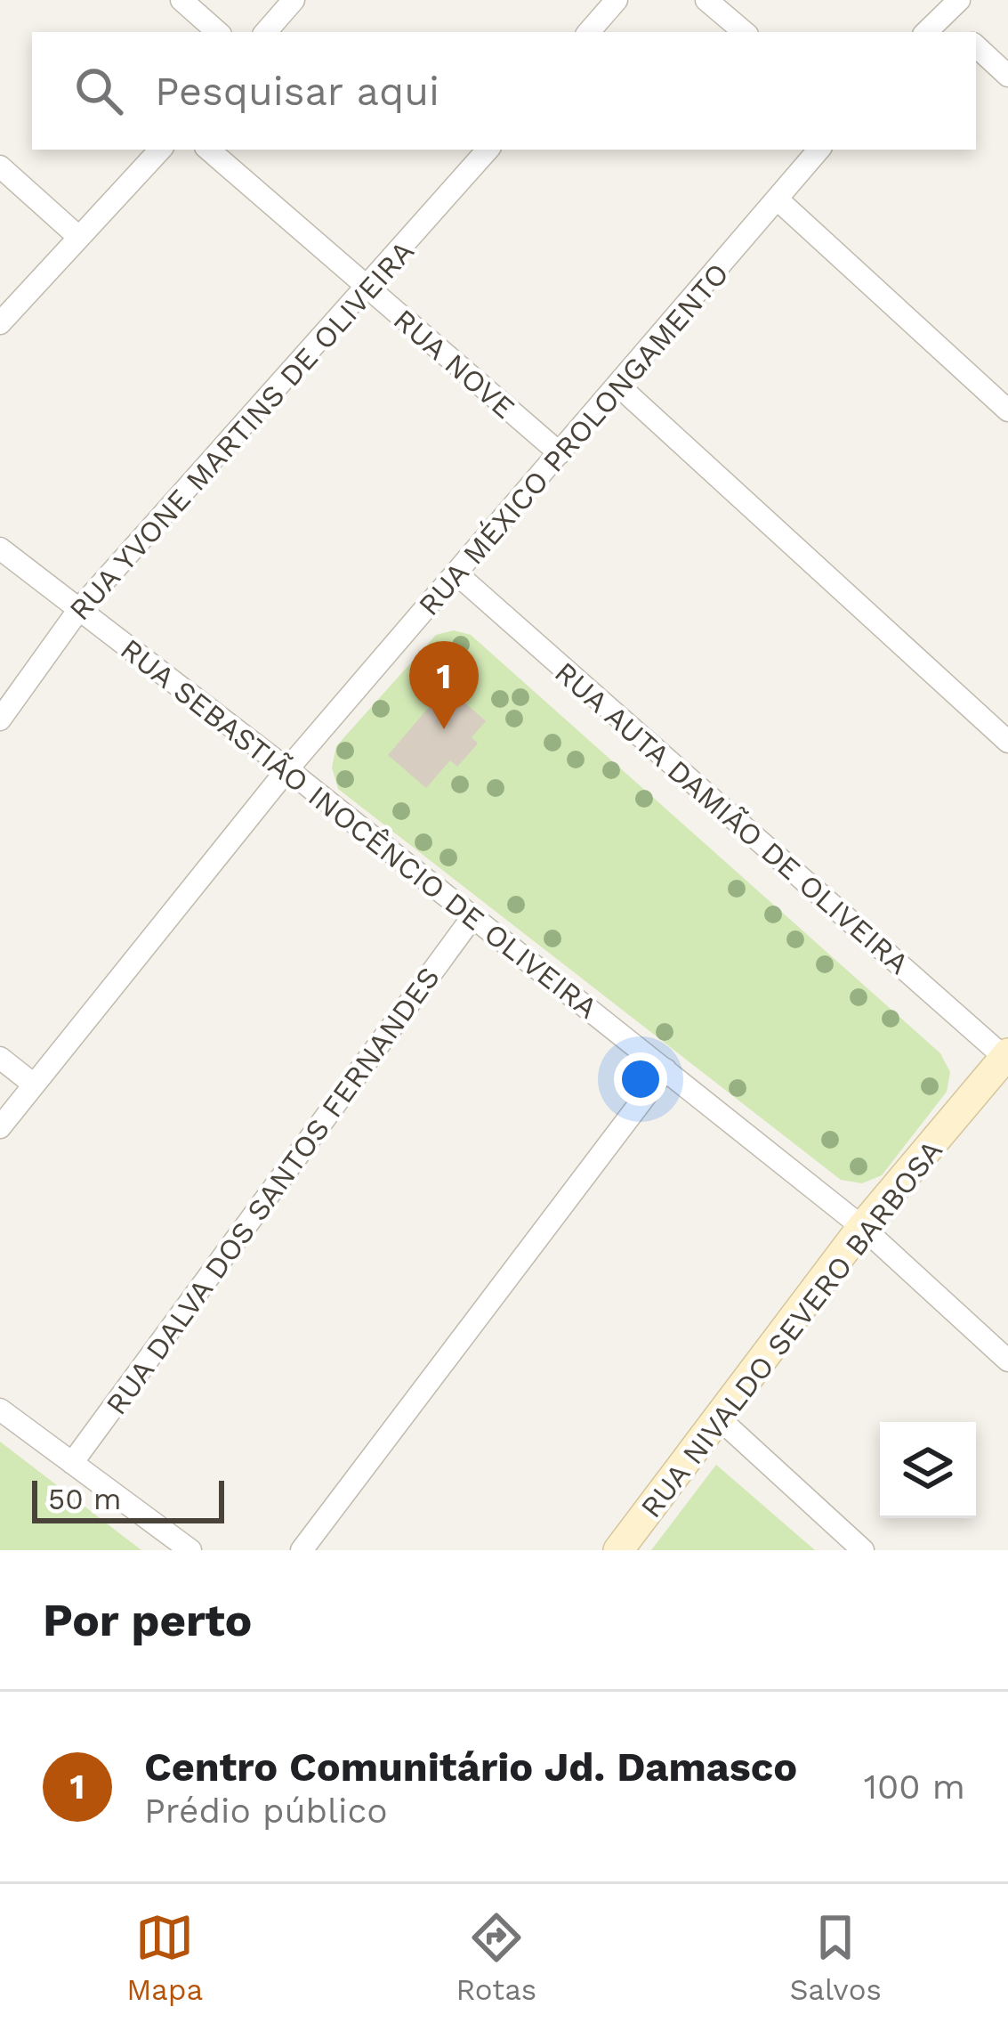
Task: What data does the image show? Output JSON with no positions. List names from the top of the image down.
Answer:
{
  "streets": {
    "street": [
      "RUA NOVE",
      "RUA YVONE MARTINS DE OLIVEIRA",
      "RUA MÉXICO PROLONGAMENTO",
      "RUA AUTA DAMIÃO DE OLIVEIRA",
      "RUA SEBASTIÃO INOCÊNCIO DE OLIVEIRA",
      "RUA DALVA DOS SANTOS FERNANDES",
      "RUA NIVALDO SEVERO BARBOSA"
    ]
  },
  "crossings": [
    ["RUA NOVE", "RUA YVONE MARTINS DE OLIVEIRA"],
    ["RUA NOVE", "RUA MÉXICO PROLONGAMENTO"],
    ["RUA YVONE MARTINS DE OLIVEIRA", "RUA SEBASTIÃO INOCÊNCIO DE OLIVEIRA"],
    ["RUA MÉXICO PROLONGAMENTO", "RUA AUTA DAMIÃO DE OLIVEIRA"],
    ["RUA MÉXICO PROLONGAMENTO", "RUA SEBASTIÃO INOCÊNCIO DE OLIVEIRA"],
    ["RUA AUTA DAMIÃO DE OLIVEIRA", "RUA NIVALDO SEVERO BARBOSA"],
    ["RUA SEBASTIÃO INOCÊNCIO DE OLIVEIRA", "RUA DALVA DOS SANTOS FERNANDES"],
    ["RUA SEBASTIÃO INOCÊNCIO DE OLIVEIRA", "RUA NIVALDO SEVERO BARBOSA"]
  ],
  "scale_bar": "50 m",
  "page": {
    "search": "Pesquisar aqui",
    "pins": "1",
    "scale": "50 m",
    "heading": "Por perto",
    "list": [
      {
        "mark": "1",
        "name": "Centro Comunitário Jd. Damasco",
        "note": "Prédio público",
        "value": "100 m"
      }
    ],
    "nav": ["Mapa", "Rotas", "Salvos"]
  }
}
